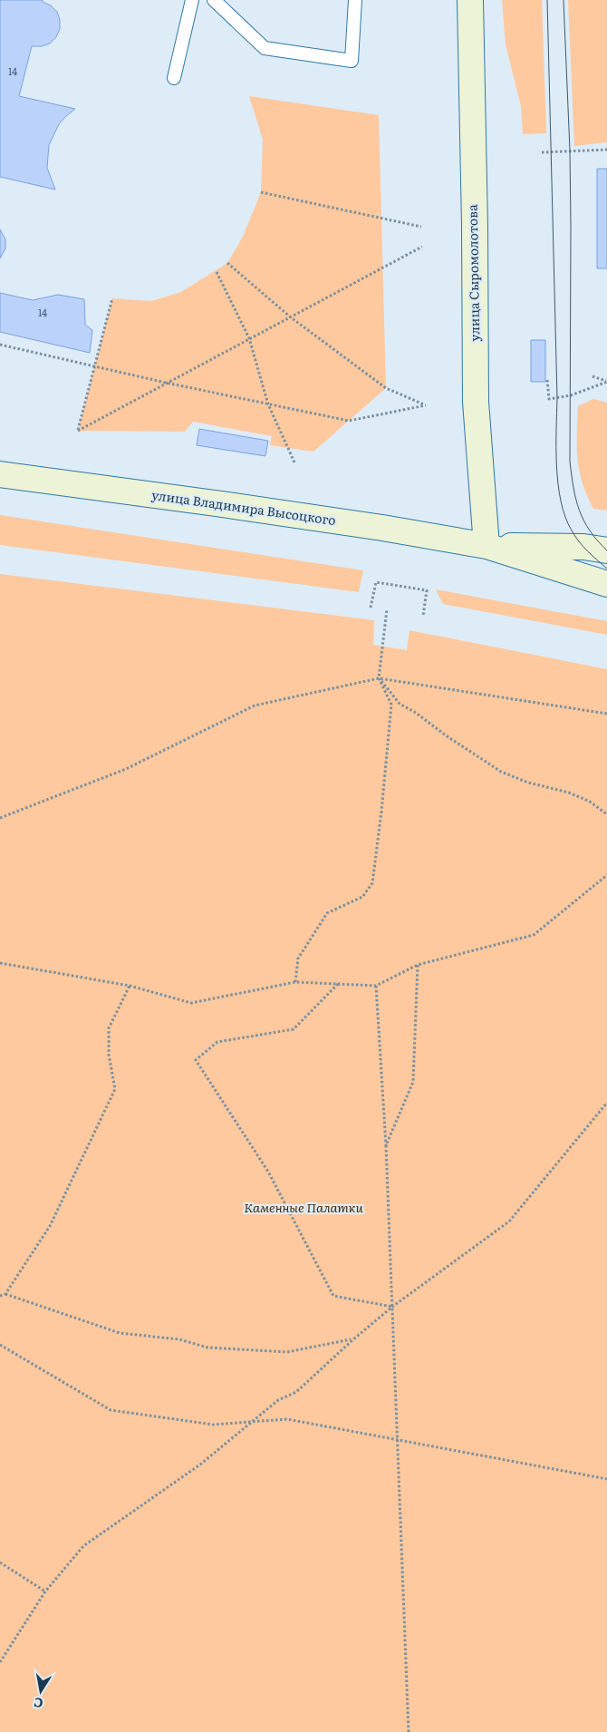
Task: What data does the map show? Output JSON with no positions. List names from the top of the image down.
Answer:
{
  "streets": {
    "main road": ["улица Сыромолотова", "улица Владимира Высоцкого"]
  },
  "crossings": [
    ["улица Сыромолотова", "улица Владимира Высоцкого"]
  ],
  "parks": ["Каменные Палатки"],
  "house_numbers": ["14", "14"],
  "north": "bottom"
}
